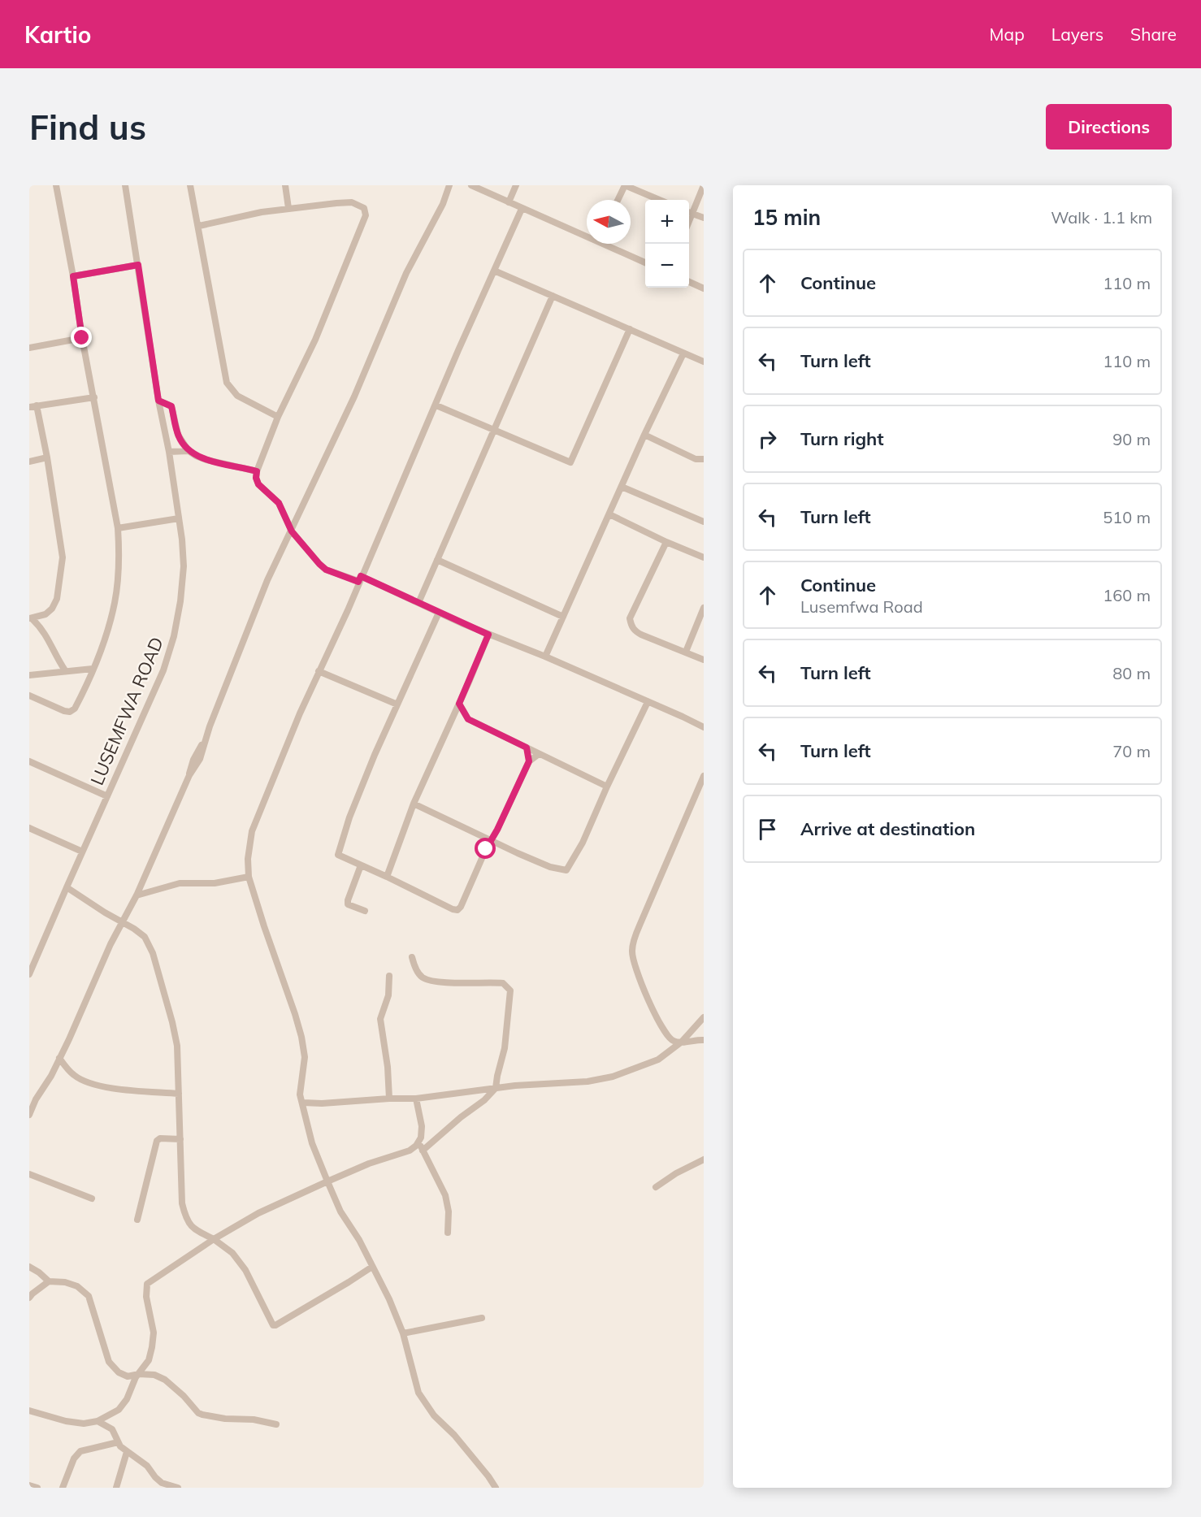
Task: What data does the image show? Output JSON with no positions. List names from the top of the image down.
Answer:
{
  "streets": {
    "street": ["LUSEMFWA ROAD"]
  },
  "north": "left",
  "page": {
    "header": "Kartio",
    "nav": ["Map", "Layers", "Share"],
    "buttons": "Directions",
    "title": "Find us",
    "heading": ["15 min", "Walk · 1.1 km"],
    "map_buttons": ["+", "−"],
    "list": [
      ["Continue", "110 m"],
      ["Turn left", "110 m"],
      ["Turn right", "90 m"],
      ["Turn left", "510 m"],
      ["Continue", "Lusemfwa Road", "160 m"],
      ["Turn left", "80 m"],
      ["Turn left", "70 m"],
      "Arrive at destination"
    ]
  }
}
